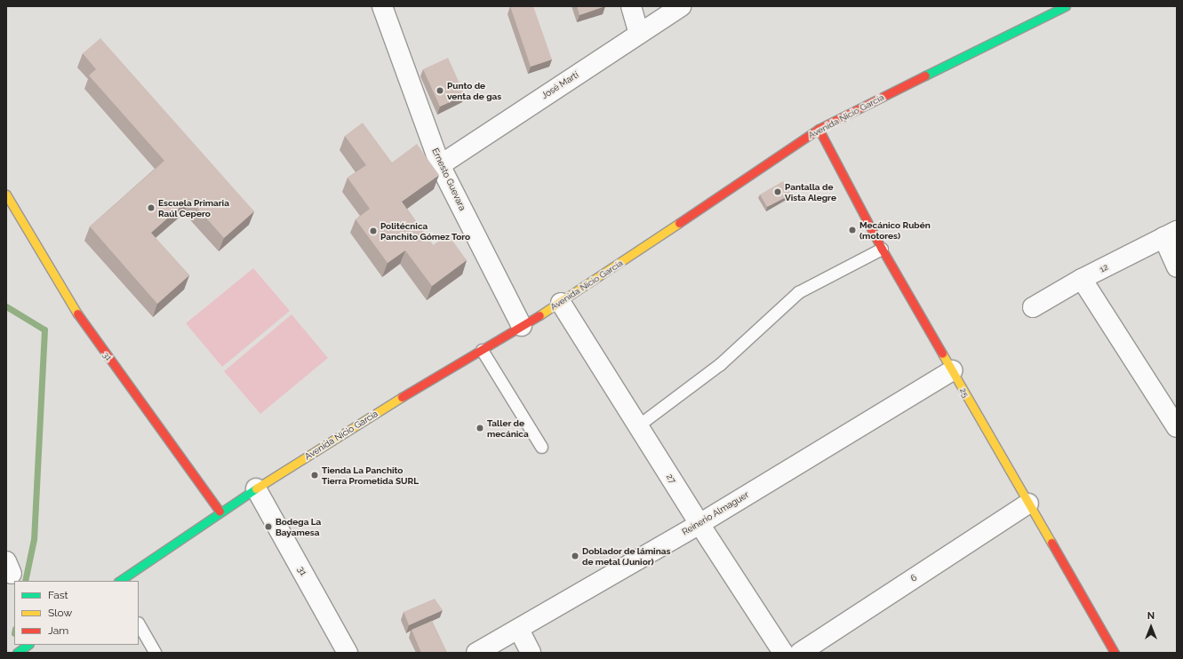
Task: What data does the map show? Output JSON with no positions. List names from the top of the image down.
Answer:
{
  "streets": {
    "street": [
      "José Martí",
      "Avenida Nicio García",
      "Ernesto Guevara",
      "12",
      "31",
      "25",
      "27",
      "Reinerio Almaguer",
      "6"
    ]
  },
  "crossings": [
    ["José Martí", "Ernesto Guevara"],
    ["Avenida Nicio García", "Ernesto Guevara"],
    ["Avenida Nicio García", "31"],
    ["Avenida Nicio García", "25"],
    ["Avenida Nicio García", "27"],
    ["25", "Reinerio Almaguer"],
    ["25", "6"],
    ["27", "Reinerio Almaguer"]
  ],
  "places": [
    "Punto de venta de gas",
    "Pantalla de Vista Alegre",
    "Escuela Primaria Raúl Cepero",
    "Mecánico Rubén (motores)",
    "Politécnica Panchito Gómez Toro",
    "Taller de mecánica",
    "Tienda La Panchito Tierra Prometida SURL",
    "Bodega La Bayamesa",
    "Doblador de láminas de metal (Junior)"
  ],
  "legend": ["Fast", "Slow", "Jam"],
  "north": "top"
}
